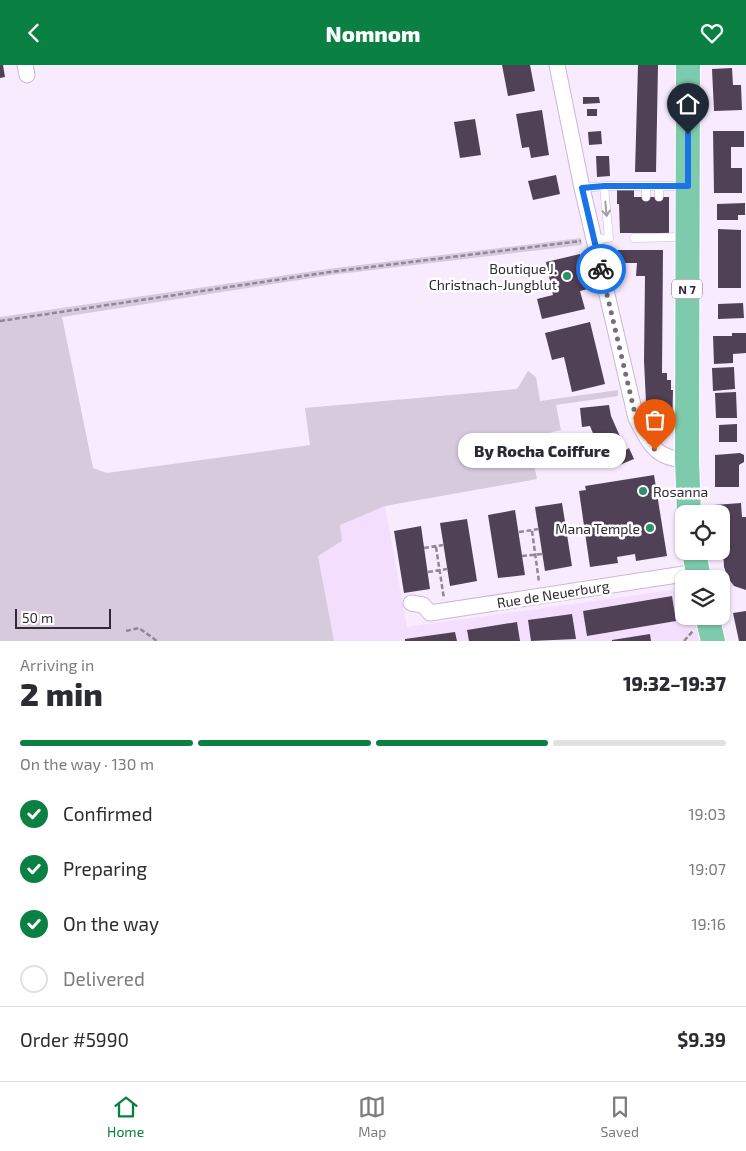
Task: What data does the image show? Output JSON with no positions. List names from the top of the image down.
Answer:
{
  "streets": {
    "main road": ["N 7"],
    "street": ["Rue de Neuerburg"]
  },
  "places": [
    "Boutique J. Christnach-Jungblut",
    "By Rocha Coiffure",
    "Rosanna",
    "Mana Temple"
  ],
  "scale_bar": "50 m",
  "page": {
    "header": "Nomnom",
    "bubble": "By Rocha Coiffure",
    "scale": "50 m",
    "heading": ["2 min", "Arriving in", "19:32–19:37"],
    "panel": ["Order #5990", "$9.39"],
    "bar": "On the way · 130 m",
    "list": [
      ["Confirmed", "19:03"],
      ["Preparing", "19:07"],
      ["On the way", "19:16"],
      "Delivered"
    ],
    "tabs": ["Home", "Map", "Saved"]
  }
}
